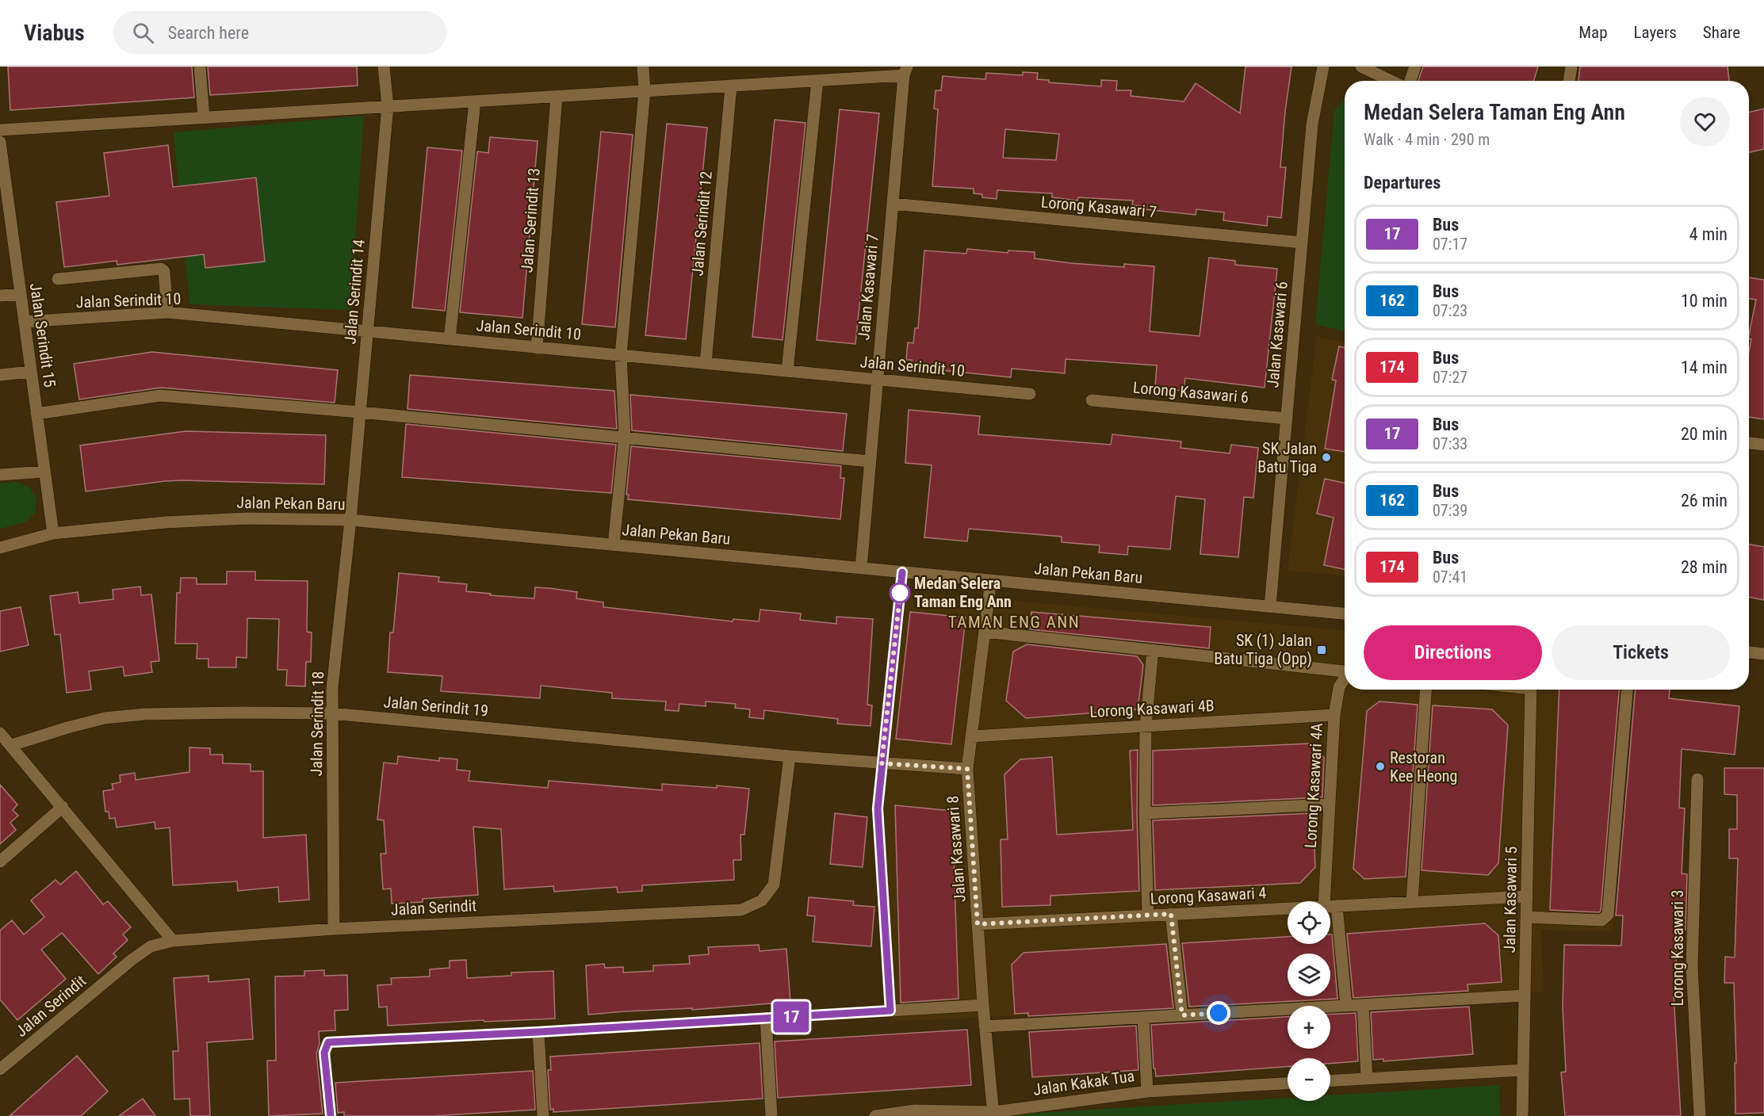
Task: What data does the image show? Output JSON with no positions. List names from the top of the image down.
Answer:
{
  "streets": {
    "street": [
      "Lorong Kasawari 7",
      "Jalan Serindit 13",
      "Jalan Serindit 12",
      "Jalan Kasawari 7",
      "Jalan Serindit 14",
      "Jalan Serindit 10",
      "Jalan Kasawari 6",
      "Jalan Serindit 15",
      "Lorong Kasawari 6",
      "Jalan Pekan Baru",
      "Jalan Serindit 19",
      "Lorong Kasawari 4B",
      "Jalan Serindit 18",
      "Lorong Kasawari 4A",
      "Jalan Kasawari 8",
      "Lorong Kasawari 4",
      "Jalan Kasawari 5",
      "Jalan Serindit",
      "Lorong Kasawari 3",
      "Jalan Kakak Tua"
    ]
  },
  "crossings": [
    ["Lorong Kasawari 7", "Jalan Kasawari 7"],
    ["Lorong Kasawari 7", "Jalan Kasawari 6"],
    ["Jalan Serindit 13", "Jalan Serindit 10"],
    ["Jalan Serindit 12", "Jalan Serindit 10"],
    ["Jalan Kasawari 7", "Jalan Serindit 10"],
    ["Jalan Kasawari 7", "Jalan Pekan Baru"],
    ["Jalan Serindit 14", "Jalan Serindit 10"],
    ["Jalan Serindit 14", "Jalan Pekan Baru"],
    ["Jalan Serindit 14", "Jalan Serindit 18"],
    ["Jalan Serindit 10", "Jalan Serindit 15"],
    ["Jalan Kasawari 6", "Lorong Kasawari 6"],
    ["Jalan Kasawari 6", "Jalan Pekan Baru"],
    ["Jalan Serindit 15", "Jalan Pekan Baru"],
    ["Jalan Pekan Baru", "Jalan Serindit 18"],
    ["Jalan Pekan Baru", "Jalan Kasawari 8"],
    ["Jalan Serindit 19", "Jalan Serindit 18"],
    ["Jalan Serindit 19", "Jalan Kasawari 8"],
    ["Jalan Serindit 19", "Jalan Serindit"],
    ["Lorong Kasawari 4B", "Lorong Kasawari 4A"],
    ["Lorong Kasawari 4B", "Jalan Kasawari 8"],
    ["Jalan Serindit 18", "Jalan Serindit"],
    ["Jalan Kasawari 8", "Lorong Kasawari 4"],
    ["Jalan Kasawari 8", "Jalan Kakak Tua"],
    ["Lorong Kasawari 4", "Jalan Kasawari 5"]
  ],
  "districts": ["TAMAN ENG ANN"],
  "places": {
    "other": ["SK Jalan Batu Tiga", "Medan Selera Taman Eng Ann", "Restoran Kee Heong"],
    "transit": ["SK (1) Jalan Batu Tiga (Opp)"]
  },
  "lines": ["bus line 17"],
  "page": {
    "header": "Viabus",
    "search": "Search here",
    "nav": ["Map", "Layers", "Share"],
    "on_map": "17",
    "heading": [
      ["Medan Selera Taman Eng Ann", "Walk · 4 min · 290 m"],
      "Departures"
    ],
    "list": [
      {
        "mark": "17",
        "name": "Bus",
        "note": "07:17",
        "value": "4 min"
      },
      {
        "mark": "162",
        "name": "Bus",
        "note": "07:23",
        "value": "10 min"
      },
      {
        "mark": "174",
        "name": "Bus",
        "note": "07:27",
        "value": "14 min"
      },
      {
        "mark": "17",
        "name": "Bus",
        "note": "07:33",
        "value": "20 min"
      },
      {
        "mark": "162",
        "name": "Bus",
        "note": "07:39",
        "value": "26 min"
      },
      {
        "mark": "174",
        "name": "Bus",
        "note": "07:41",
        "value": "28 min"
      }
    ],
    "buttons": ["Directions", "Tickets"],
    "map_buttons": ["+", "−"]
  }
}
